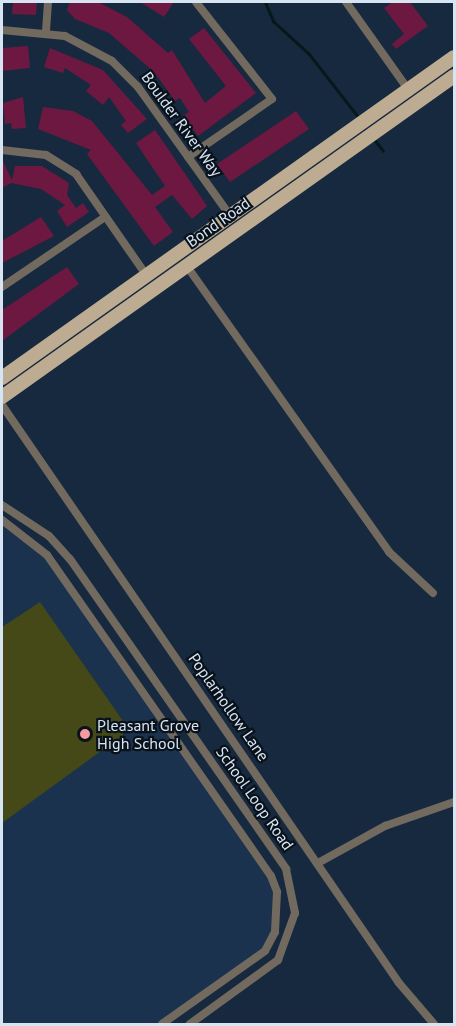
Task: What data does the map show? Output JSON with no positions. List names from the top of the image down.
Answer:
{
  "streets": {
    "main road": ["Bond Road"],
    "street": ["Boulder River Way", "Poplarhollow Lane", "School Loop Road"]
  },
  "crossings": [
    ["Boulder River Way", "Bond Road"]
  ],
  "places": ["Pleasant Grove High School"]
}
